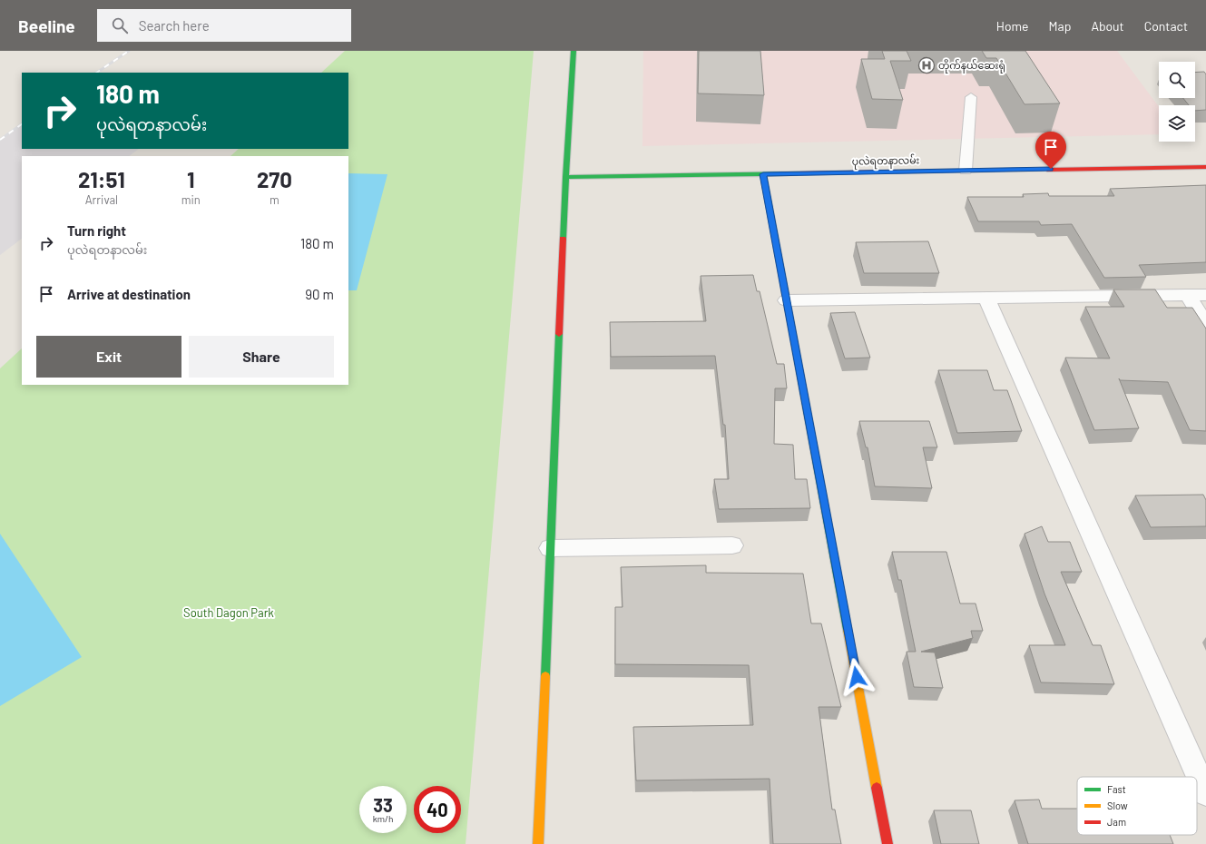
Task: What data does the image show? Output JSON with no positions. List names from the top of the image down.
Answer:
{
  "streets": {
    "street": ["ပုလဲရတနာလမ်း"]
  },
  "parks": ["South Dagon Park"],
  "places": {
    "hospital": ["တိုက်နယ်ဆေးရုံ"]
  },
  "legend": ["Fast", "Slow", "Jam"],
  "page": {
    "header": "Beeline",
    "search": "Search here",
    "nav": [
      "Home",
      "Map",
      "About",
      "Contact"
    ],
    "turn": ["180 m", "ပုလဲရတနာလမ်း"],
    "eta": [
      "21:51",
      "Arrival",
      "1",
      "min",
      "270",
      "m"
    ],
    "list": [
      {
        "name": "Turn right",
        "note": "ပုလဲရတနာလမ်း",
        "value": "180 m"
      },
      {
        "name": "Arrive at destination",
        "value": "90 m"
      }
    ],
    "buttons": ["Exit", "Share"],
    "speed": "33 km/h",
    "limit": "40"
  }
}
